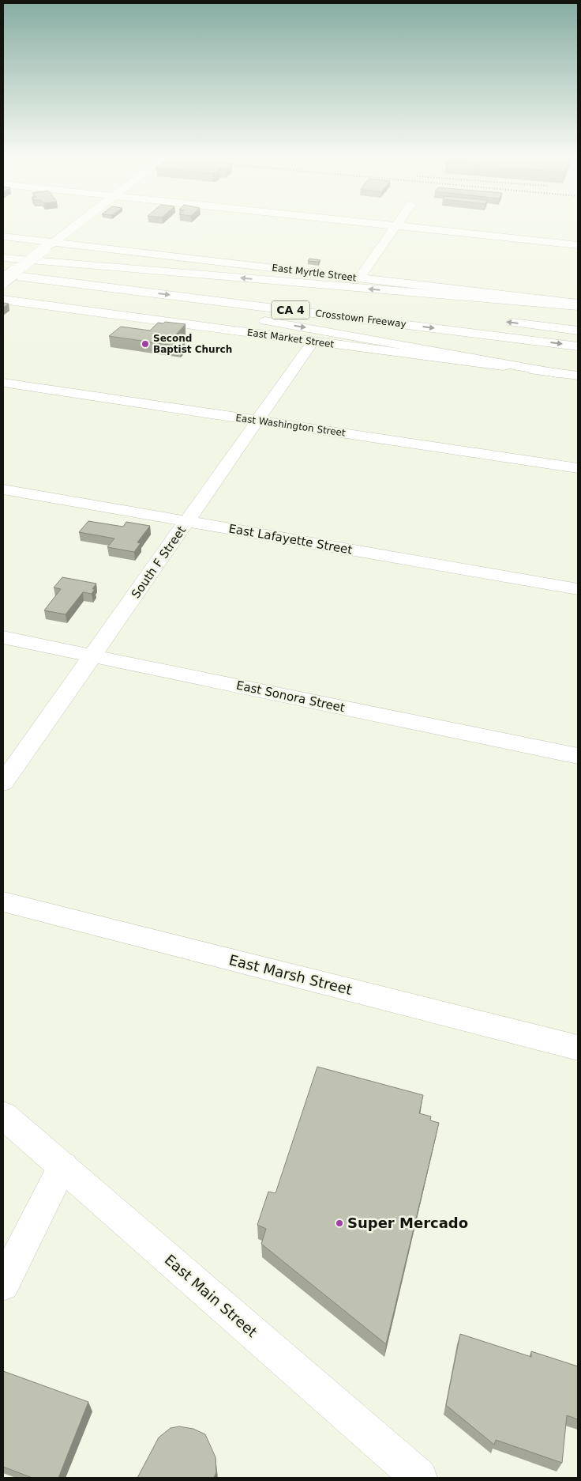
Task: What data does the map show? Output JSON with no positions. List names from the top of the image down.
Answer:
{
  "streets": {
    "main road": [
      "East Myrtle Street",
      "CA 4",
      "Crosstown Freeway",
      "East Market Street",
      "East Washington Street",
      "East Lafayette Street",
      "South F Street",
      "East Sonora Street",
      "East Marsh Street",
      "East Main Street"
    ]
  },
  "crossings": [
    ["East Market Street", "South F Street"],
    ["East Washington Street", "South F Street"],
    ["East Lafayette Street", "South F Street"],
    ["South F Street", "East Sonora Street"]
  ],
  "places": ["Second Baptist Church", "Super Mercado"]
}
